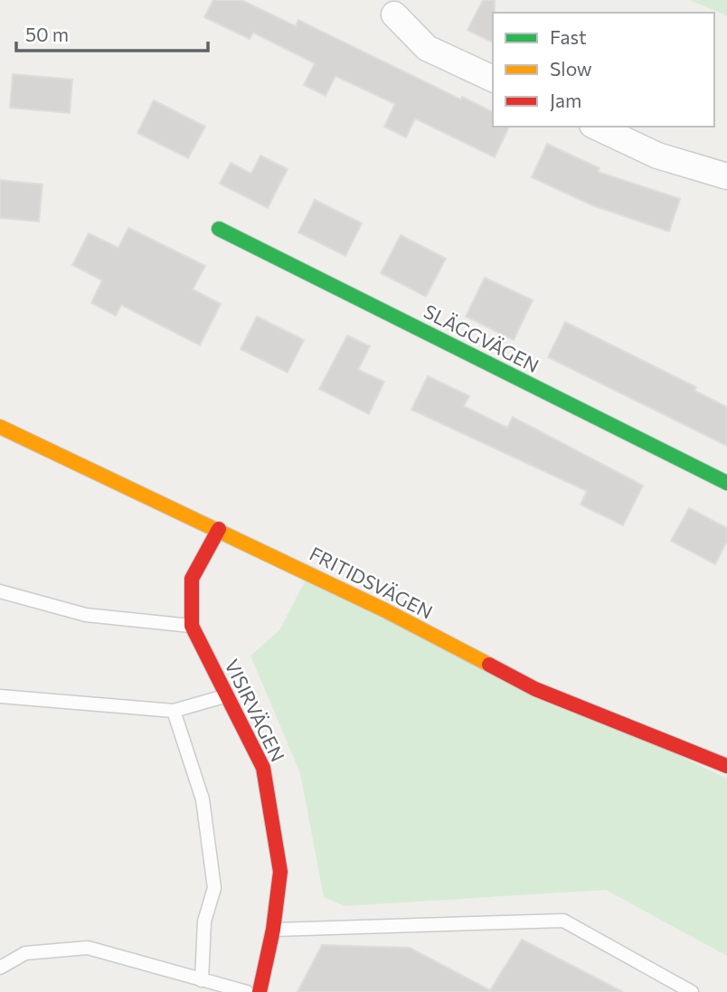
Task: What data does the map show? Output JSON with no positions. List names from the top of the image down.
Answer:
{
  "streets": {
    "street": ["SLÄGGVÄGEN", "FRITIDSVÄGEN", "VISIRVÄGEN"]
  },
  "crossings": [
    ["FRITIDSVÄGEN", "VISIRVÄGEN"]
  ],
  "legend": ["Fast", "Slow", "Jam"],
  "scale_bar": "50 m"
}
